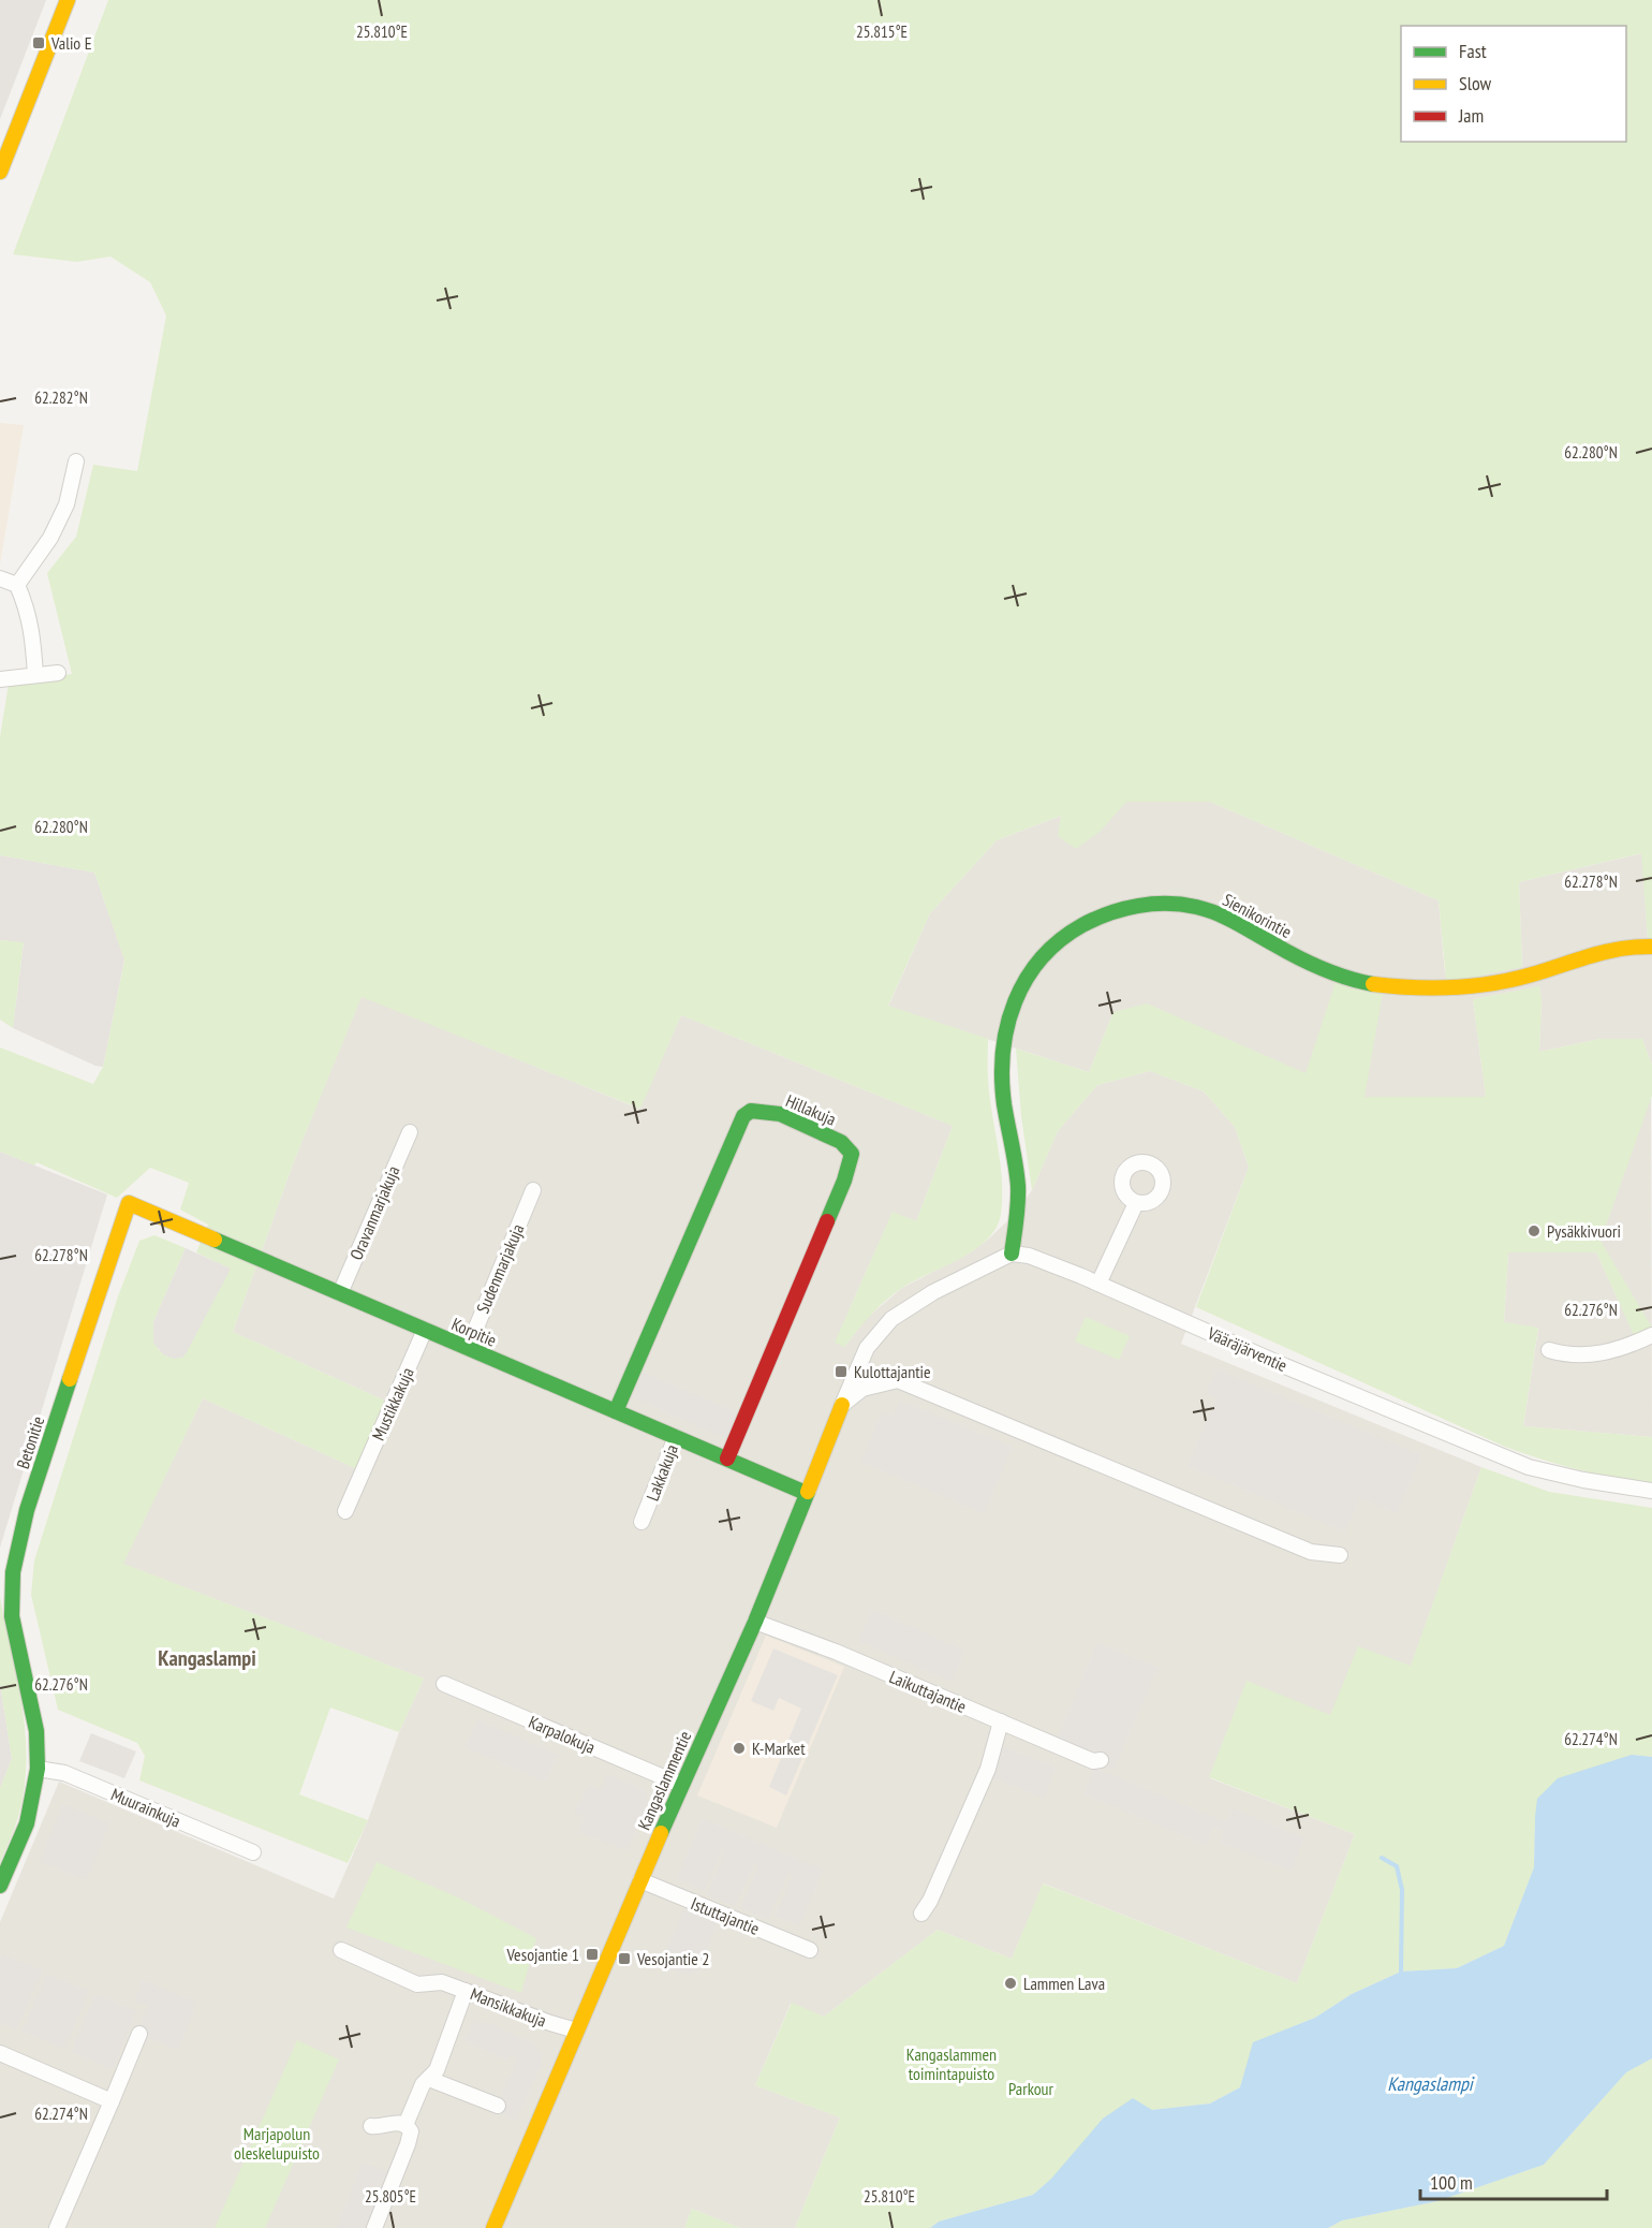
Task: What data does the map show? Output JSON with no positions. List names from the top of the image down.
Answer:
{
  "streets": {
    "street": [
      "Sienikorintie",
      "Hillakuja",
      "Oravanmarjakuja",
      "Sudenmarjakuja",
      "Korpitie",
      "Vääräjärventie",
      "Mustikkakuja",
      "Betonitie",
      "Lakkakuja",
      "Laikuttajantie",
      "Karpalokuja",
      "Kangaslammentie",
      "Muurainkuja",
      "Istuttajantie",
      "Mansikkakuja"
    ]
  },
  "crossings": [
    ["Sienikorintie", "Vääräjärventie"],
    ["Sienikorintie", "Kangaslammentie"],
    ["Hillakuja", "Korpitie"],
    ["Oravanmarjakuja", "Korpitie"],
    ["Sudenmarjakuja", "Korpitie"],
    ["Korpitie", "Mustikkakuja"],
    ["Korpitie", "Betonitie"],
    ["Korpitie", "Lakkakuja"],
    ["Korpitie", "Kangaslammentie"],
    ["Vääräjärventie", "Kangaslammentie"],
    ["Betonitie", "Muurainkuja"],
    ["Laikuttajantie", "Kangaslammentie"],
    ["Karpalokuja", "Kangaslammentie"],
    ["Kangaslammentie", "Istuttajantie"],
    ["Kangaslammentie", "Mansikkakuja"]
  ],
  "districts": ["Kangaslampi"],
  "water": ["Kangaslampi"],
  "parks": ["Kangaslammen toimintapuisto", "Parkour", "Marjapolun oleskelupuisto"],
  "places": {
    "transit": [
      "Valio E",
      "Kulottajantie",
      "Vesojantie 1",
      "Vesojantie 2"
    ],
    "other": ["Pysäkkivuori", "K-Market", "Lammen Lava"]
  },
  "legend": ["Fast", "Slow", "Jam"],
  "scale_bar": "100 m",
  "coordinates": [
    "25.810°E",
    "25.815°E",
    "62.282°N",
    "62.280°N",
    "62.278°N",
    "62.276°N",
    "62.274°N",
    "25.805°E"
  ]
}
